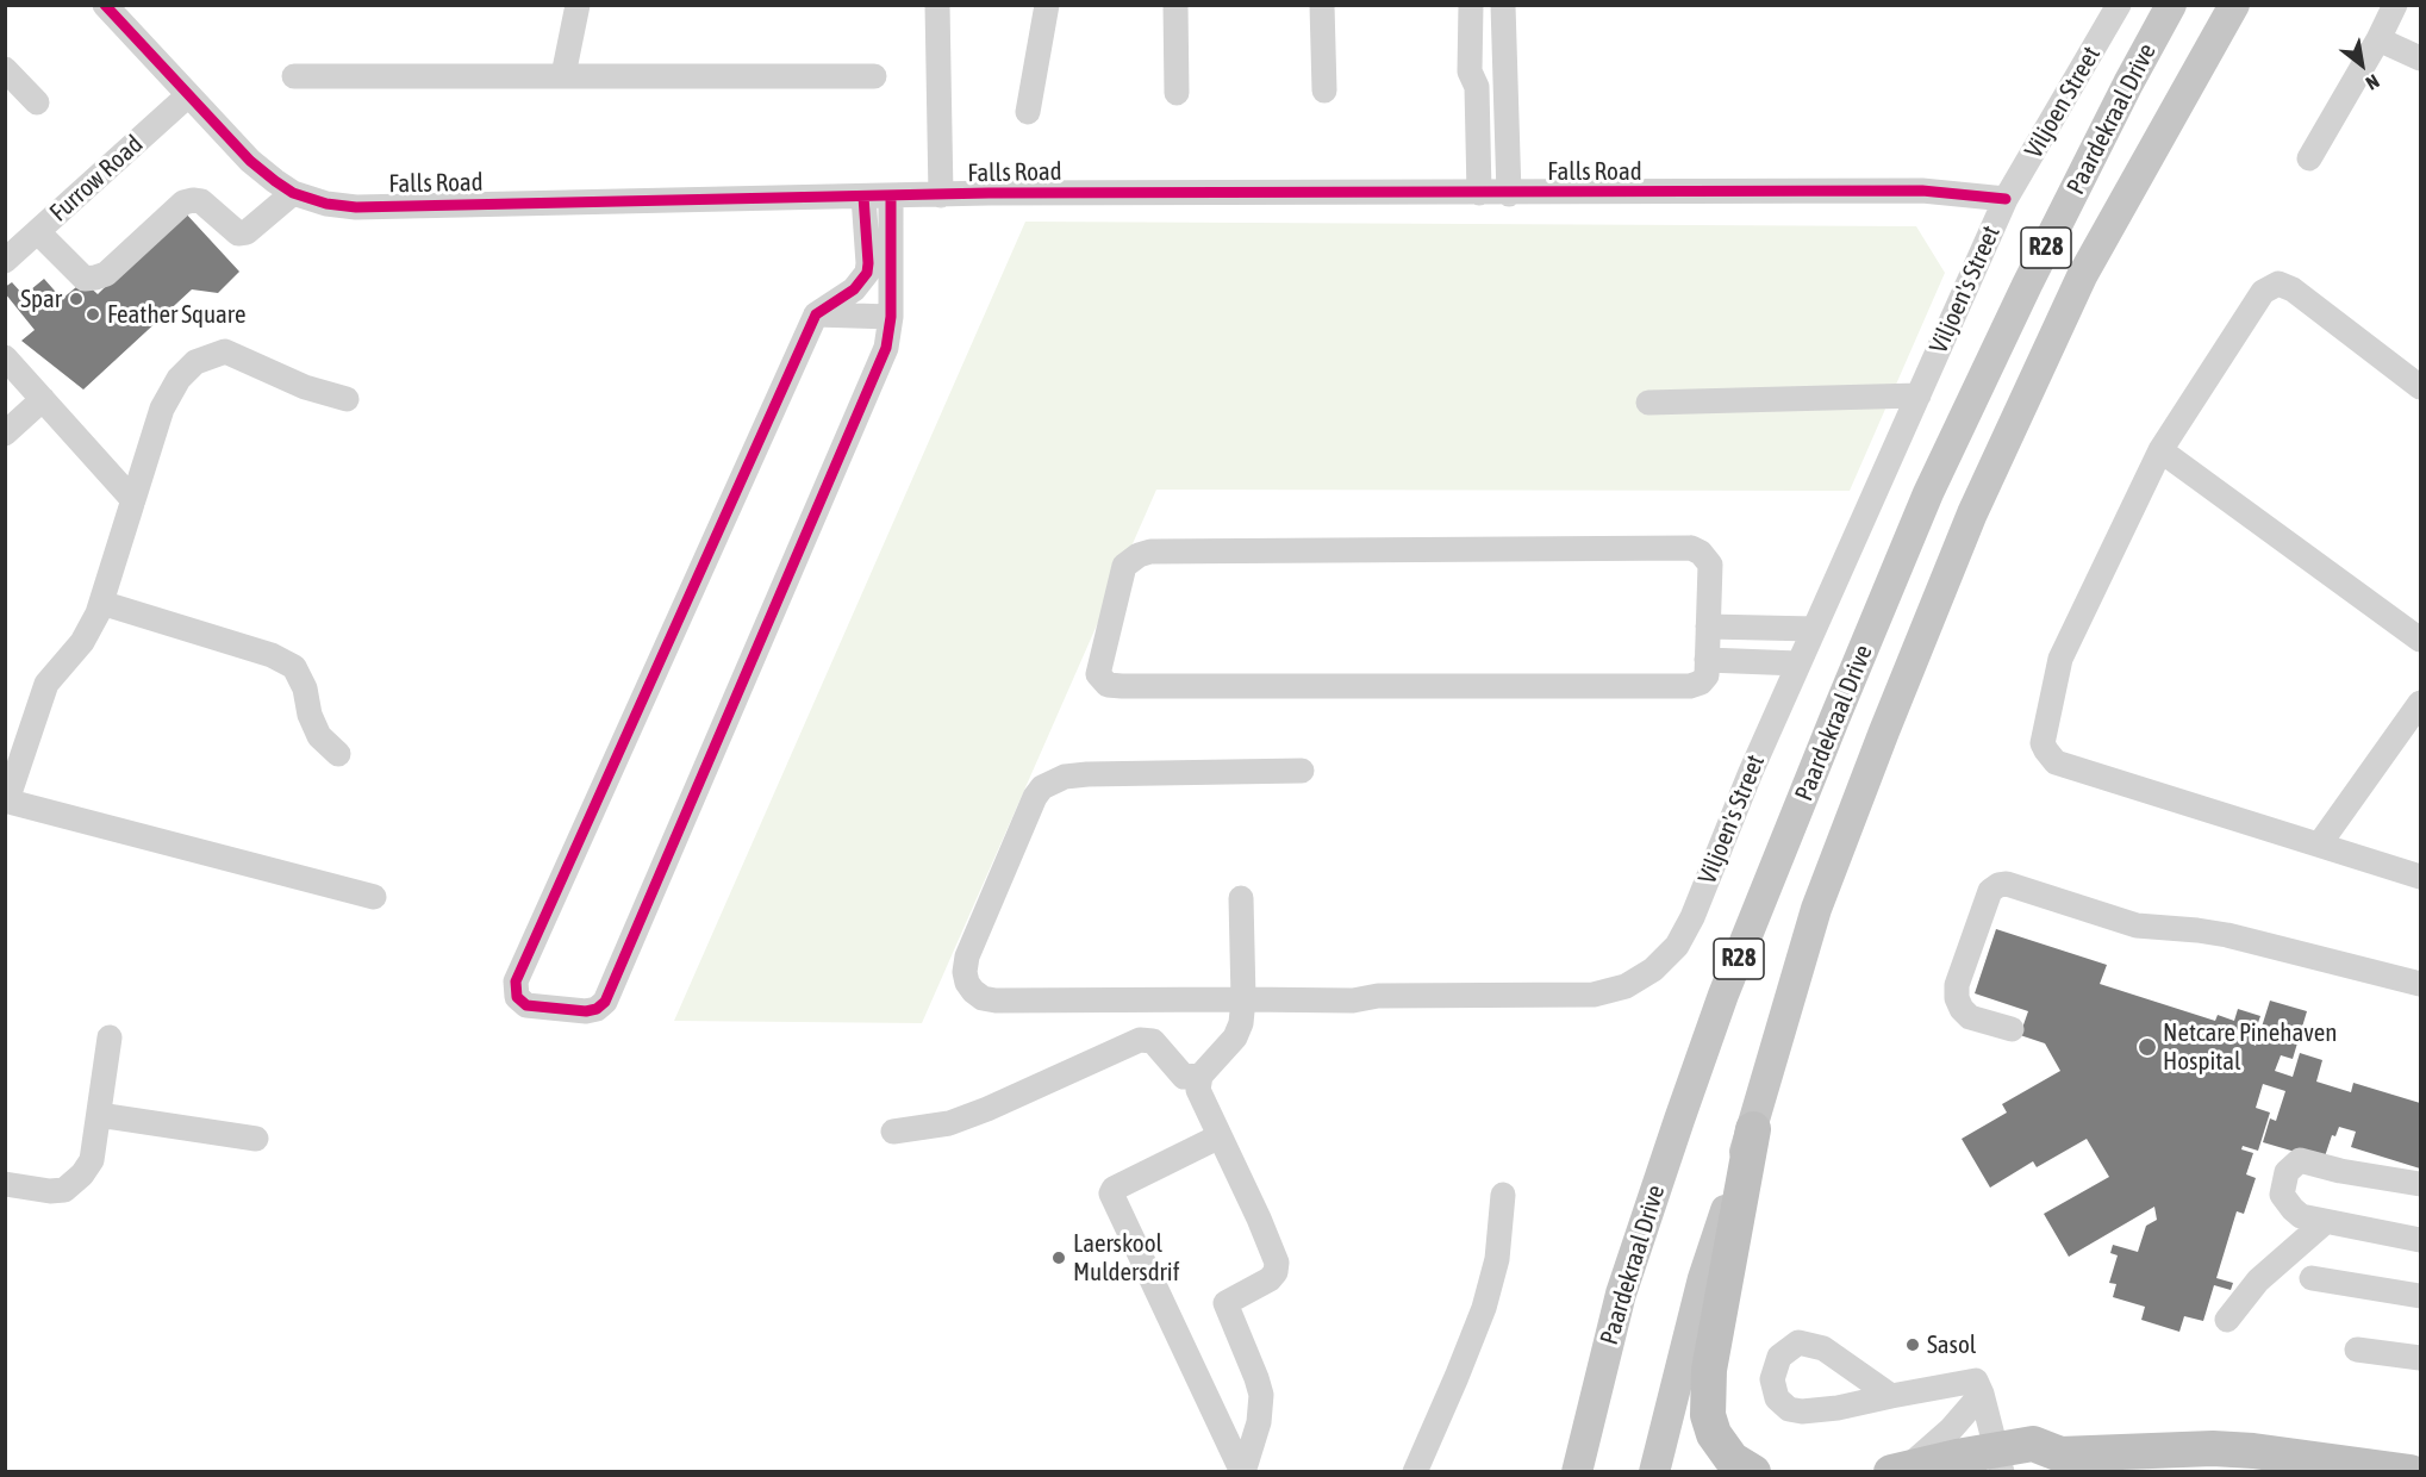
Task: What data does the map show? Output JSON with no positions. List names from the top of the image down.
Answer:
{
  "streets": {
    "main road": ["Paardekraal Drive", "R28"],
    "street": [
      "Viljoen Street",
      "Falls Road",
      "Furrow Road",
      "Viljoen's Street"
    ]
  },
  "crossings": [
    ["Viljoen Street", "Falls Road"],
    ["Viljoen Street", "Viljoen's Street"],
    ["Falls Road", "Furrow Road"],
    ["Falls Road", "Viljoen's Street"]
  ],
  "places": [
    "Spar",
    "Feather Square",
    "Netcare Pinehaven Hospital",
    "Laerskool Muldersdrif",
    "Sasol"
  ],
  "north": "bottom right"
}
